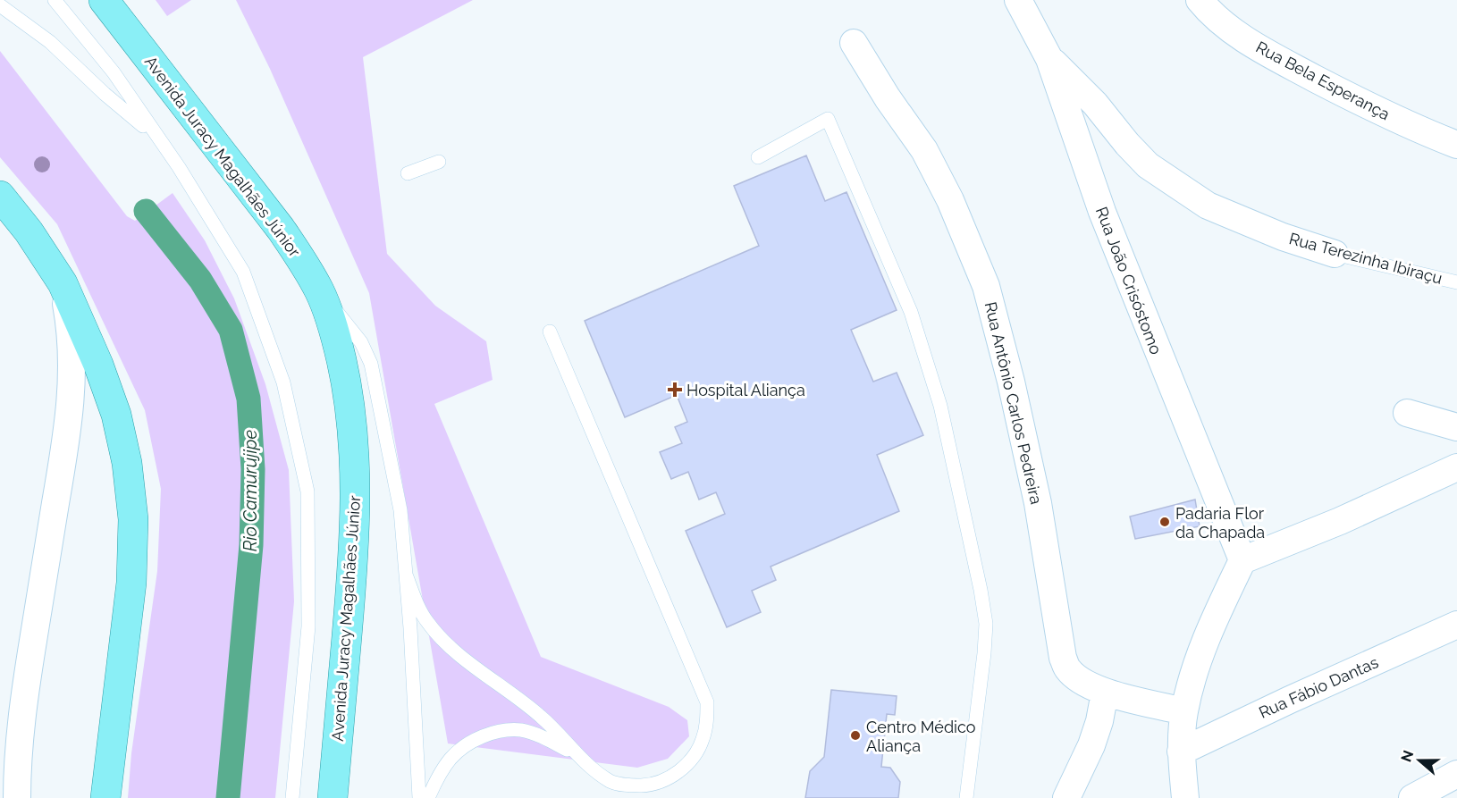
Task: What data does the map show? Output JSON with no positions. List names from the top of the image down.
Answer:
{
  "streets": {
    "main road": ["Avenida Juracy Magalhães Júnior"],
    "street": [
      "Rua Bela Esperança",
      "Rua Terezinha Ibiraçu",
      "Rua João Crisóstomo",
      "Rua Antônio Carlos Pedreira",
      "Rua Fábio Dantas"
    ]
  },
  "crossings": [
    ["Rua Terezinha Ibiraçu", "Rua João Crisóstomo"]
  ],
  "water": ["Rio Camurujipe"],
  "places": {
    "health": ["Hospital Aliança"],
    "other": ["Padaria Flor da Chapada", "Centro Médico Aliança"]
  },
  "north": "left"
}
